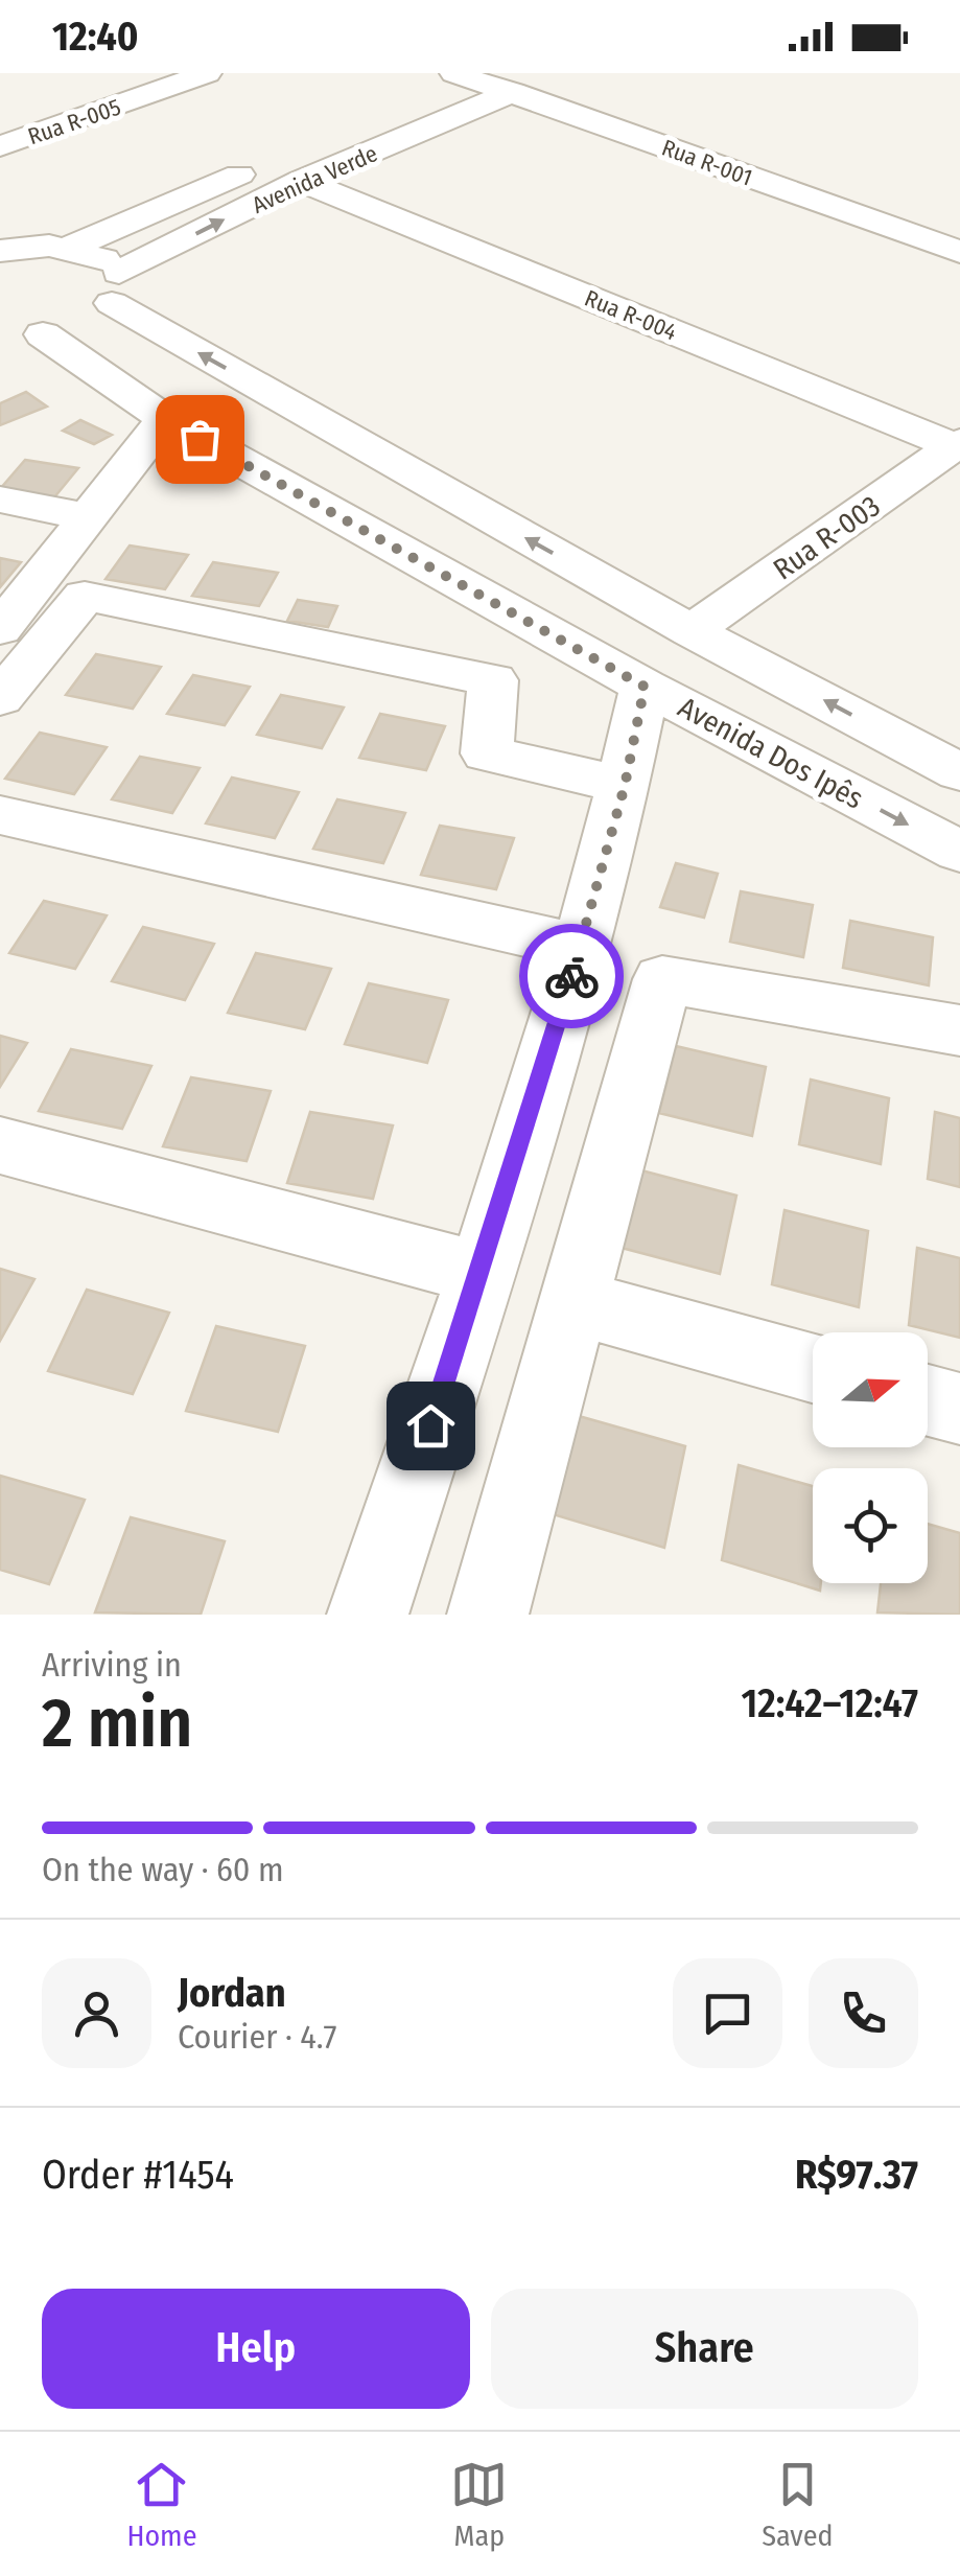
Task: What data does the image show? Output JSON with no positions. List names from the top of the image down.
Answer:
{
  "streets": {
    "street": [
      "Rua R-005",
      "Rua R-001",
      "Avenida Verde",
      "Rua R-004",
      "Rua R-003",
      "Avenida Dos Ipês"
    ]
  },
  "crossings": [
    ["Rua R-001", "Avenida Verde"],
    ["Avenida Verde", "Rua R-004"],
    ["Avenida Verde", "Avenida Dos Ipês"],
    ["Rua R-004", "Rua R-003"]
  ],
  "north": "right",
  "page": {
    "status": "12:40",
    "heading": ["2 min", "Arriving in", "12:42–12:47"],
    "panel": [
      "Jordan",
      "Courier · 4.7",
      "Order #1454",
      "R$97.37"
    ],
    "bar": "On the way · 60 m",
    "buttons": ["Help", "Share"],
    "tabs": ["Home", "Map", "Saved"]
  }
}
